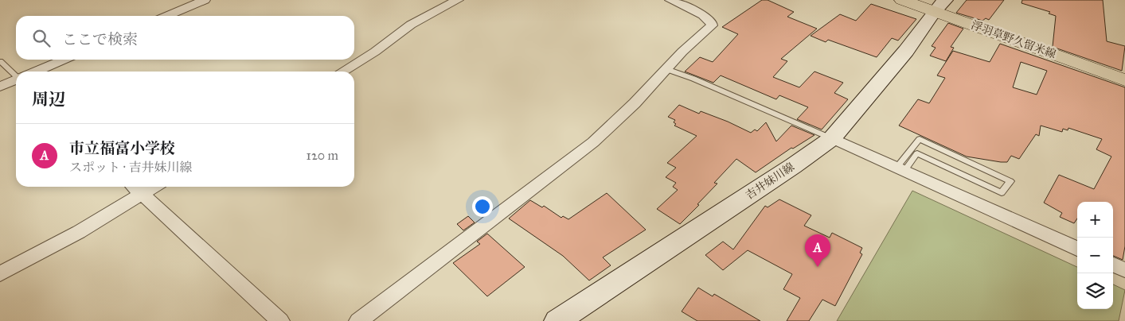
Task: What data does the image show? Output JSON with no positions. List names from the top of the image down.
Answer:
{
  "streets": {
    "main road": ["浮羽草野久留米線", "吉井妹川線"]
  },
  "crossings": [
    ["浮羽草野久留米線", "吉井妹川線"]
  ],
  "page": {
    "search": "ここで検索",
    "heading": "周辺",
    "list": [
      {
        "mark": "A",
        "name": "市立福富小学校",
        "note": "スポット · 吉井妹川線",
        "value": "120 m"
      }
    ],
    "map_buttons": ["+", "−"],
    "pins": "A"
  }
}
